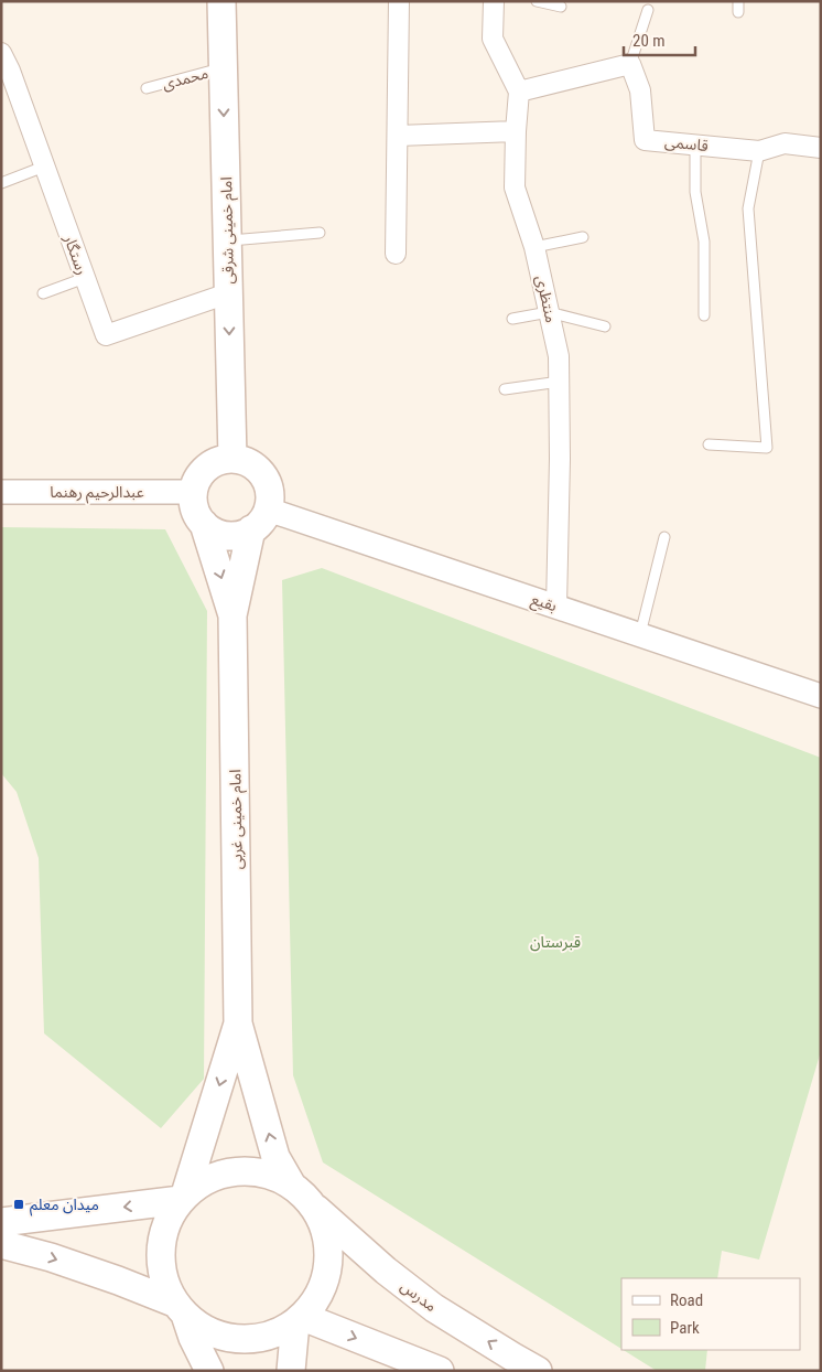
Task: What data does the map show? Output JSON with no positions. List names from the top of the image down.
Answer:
{
  "streets": {
    "main road": ["امام خمینی شرقی", "امام خمینی غربی", "مدرس"],
    "street": [
      "قاسمی",
      "رستگار",
      "منتظری",
      "عبدالرحیم رهنما",
      "بقیع"
    ],
    "lane": ["محمدی"]
  },
  "crossings": [
    ["محمدی", "امام خمینی شرقی"],
    ["امام خمینی شرقی", "رستگار"],
    ["امام خمینی شرقی", "عبدالرحیم رهنما"],
    ["امام خمینی شرقی", "بقیع"],
    ["امام خمینی شرقی", "امام خمینی غربی"],
    ["منتظری", "بقیع"],
    ["عبدالرحیم رهنما", "بقیع"],
    ["عبدالرحیم رهنما", "امام خمینی غربی"],
    ["بقیع", "امام خمینی غربی"],
    ["امام خمینی غربی", "مدرس"]
  ],
  "one_way": ["امام خمینی شرقی"],
  "parks": ["قبرستان"],
  "places": {
    "transit": ["میدان معلم"]
  },
  "legend": ["Road", "Park"],
  "scale_bar": "20 m"
}
